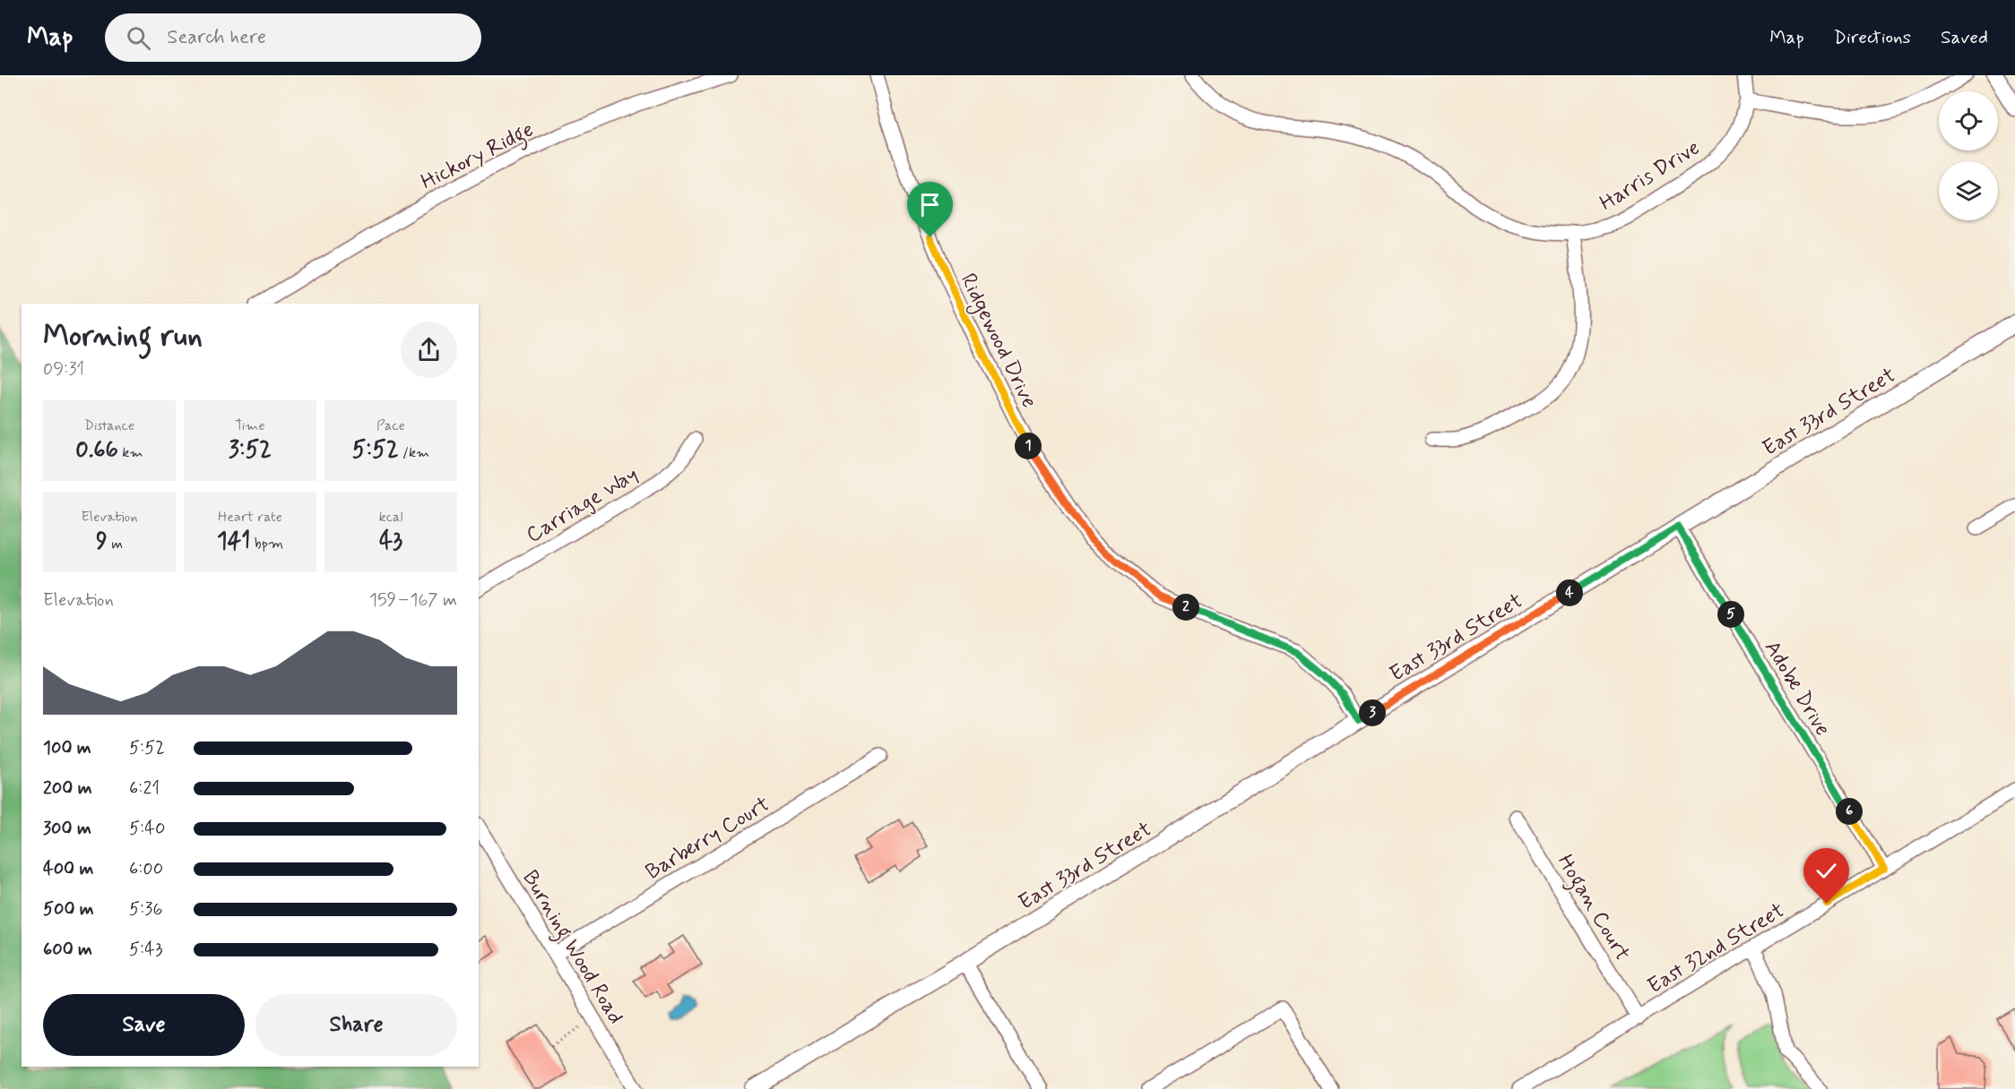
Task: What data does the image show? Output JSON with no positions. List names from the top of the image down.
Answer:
{
  "streets": {
    "street": [
      "Hickory Ridge",
      "Harris Drive",
      "Ridgewood Drive",
      "East 33rd Street",
      "Carriage Way",
      "Adobe Drive",
      "Barberry Court",
      "Hogan Court",
      "Burning Wood Road",
      "East 32nd Street"
    ]
  },
  "crossings": [
    ["Ridgewood Drive", "East 33rd Street"],
    ["East 33rd Street", "Adobe Drive"],
    ["Adobe Drive", "East 32nd Street"],
    ["Barberry Court", "Burning Wood Road"],
    ["Hogan Court", "East 32nd Street"]
  ],
  "page": {
    "header": "Map",
    "search": "Search here",
    "nav": ["Map", "Directions", "Saved"],
    "heading": ["Morning run", "09:31"],
    "stats": [
      ["Distance", "0.66 km"],
      ["Time", "3:52"],
      ["Pace", "5:52 /km"],
      ["Elevation", "9 m"],
      ["Heart rate", "141 bpm"],
      ["kcal", "43"]
    ],
    "pins": [
      "1",
      "4",
      "2",
      "5",
      "3",
      "6"
    ],
    "chart": ["Elevation", "159–167 m"],
    "list": [
      {
        "name": "100 m",
        "note": "5:52"
      },
      {
        "name": "200 m",
        "note": "6:21"
      },
      {
        "name": "300 m",
        "note": "5:40"
      },
      {
        "name": "400 m",
        "note": "6:00"
      },
      {
        "name": "500 m",
        "note": "5:36"
      },
      {
        "name": "600 m",
        "note": "5:43"
      }
    ],
    "buttons": ["Save", "Share"]
  }
}
